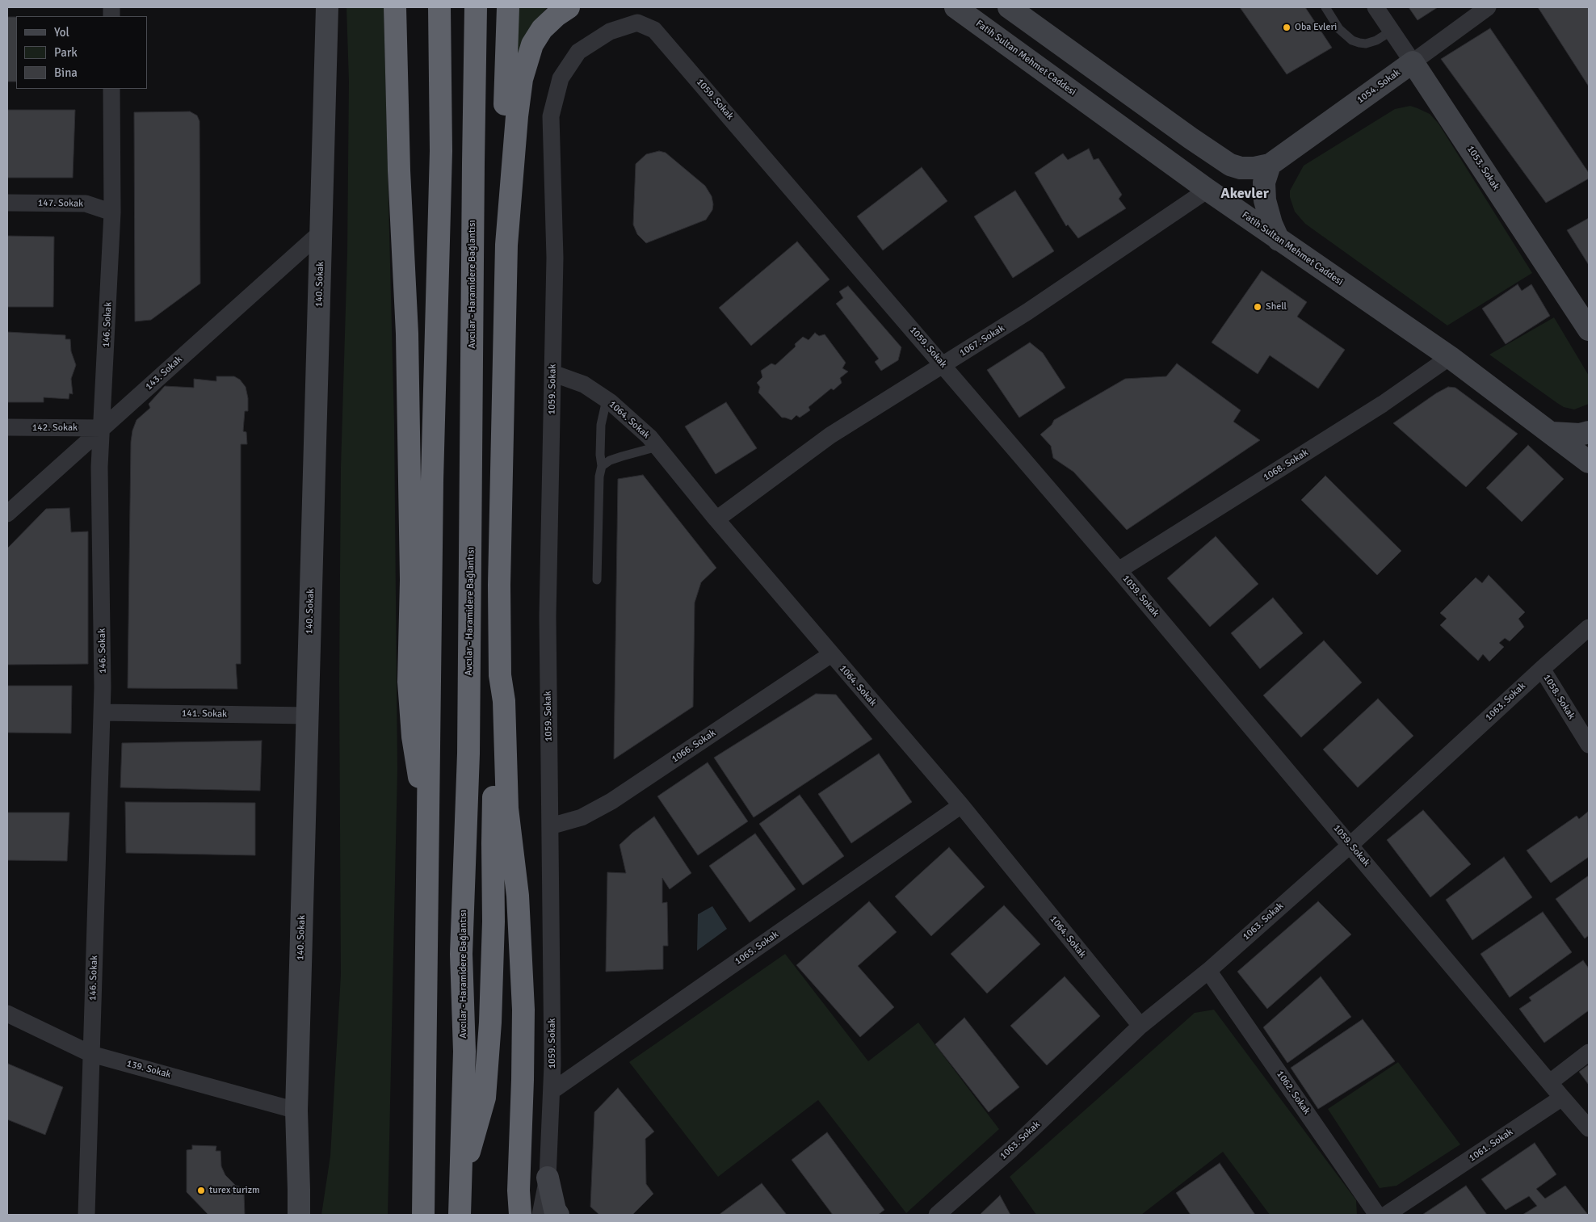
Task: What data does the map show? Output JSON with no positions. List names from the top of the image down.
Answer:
{
  "streets": {
    "highway": ["Avcılar - Haramidere Bağlantısı"],
    "main road": [
      "Fatih Sultan Mehmet Caddesi",
      "1054. Sokak",
      "1053. Sokak",
      "140. Sokak"
    ],
    "street": [
      "1059. Sokak",
      "147. Sokak",
      "146. Sokak",
      "1067. Sokak",
      "143. Sokak",
      "1064. Sokak",
      "142. Sokak",
      "1068. Sokak",
      "1058. Sokak",
      "1063. Sokak",
      "141. Sokak",
      "1066. Sokak",
      "1065. Sokak",
      "139. Sokak",
      "1062. Sokak",
      "1061. Sokak"
    ]
  },
  "crossings": [
    ["Fatih Sultan Mehmet Caddesi", "1067. Sokak"],
    ["Fatih Sultan Mehmet Caddesi", "1068. Sokak"],
    ["1054. Sokak", "1053. Sokak"],
    ["1059. Sokak", "1067. Sokak"],
    ["1059. Sokak", "1064. Sokak"],
    ["1059. Sokak", "1068. Sokak"],
    ["1059. Sokak", "1063. Sokak"],
    ["1059. Sokak", "1066. Sokak"],
    ["1059. Sokak", "1065. Sokak"],
    ["1059. Sokak", "1061. Sokak"],
    ["147. Sokak", "146. Sokak"],
    ["140. Sokak", "143. Sokak"],
    ["140. Sokak", "141. Sokak"],
    ["140. Sokak", "139. Sokak"],
    ["146. Sokak", "143. Sokak"],
    ["146. Sokak", "142. Sokak"],
    ["146. Sokak", "141. Sokak"],
    ["146. Sokak", "139. Sokak"],
    ["1067. Sokak", "1064. Sokak"],
    ["143. Sokak", "142. Sokak"],
    ["1064. Sokak", "1063. Sokak"],
    ["1064. Sokak", "1066. Sokak"],
    ["1064. Sokak", "1065. Sokak"],
    ["1058. Sokak", "1063. Sokak"],
    ["1063. Sokak", "1062. Sokak"]
  ],
  "districts": ["Akevler"],
  "places": ["Oba Evleri", "Shell", "turex turizm"],
  "legend": ["Yol", "Park", "Bina"]
}
